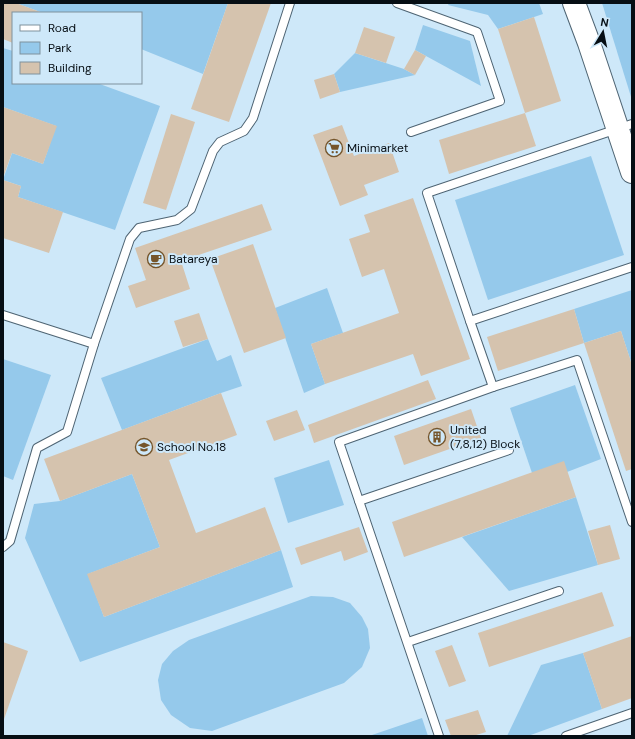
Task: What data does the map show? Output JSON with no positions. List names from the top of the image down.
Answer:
{
  "places": {
    "supermarket": ["Minimarket"],
    "cafe": ["Batareya"],
    "building": ["United (7,8,12) Block"],
    "school or university": ["School No.18"]
  },
  "legend": ["Road", "Park", "Building"],
  "north": "top"
}
